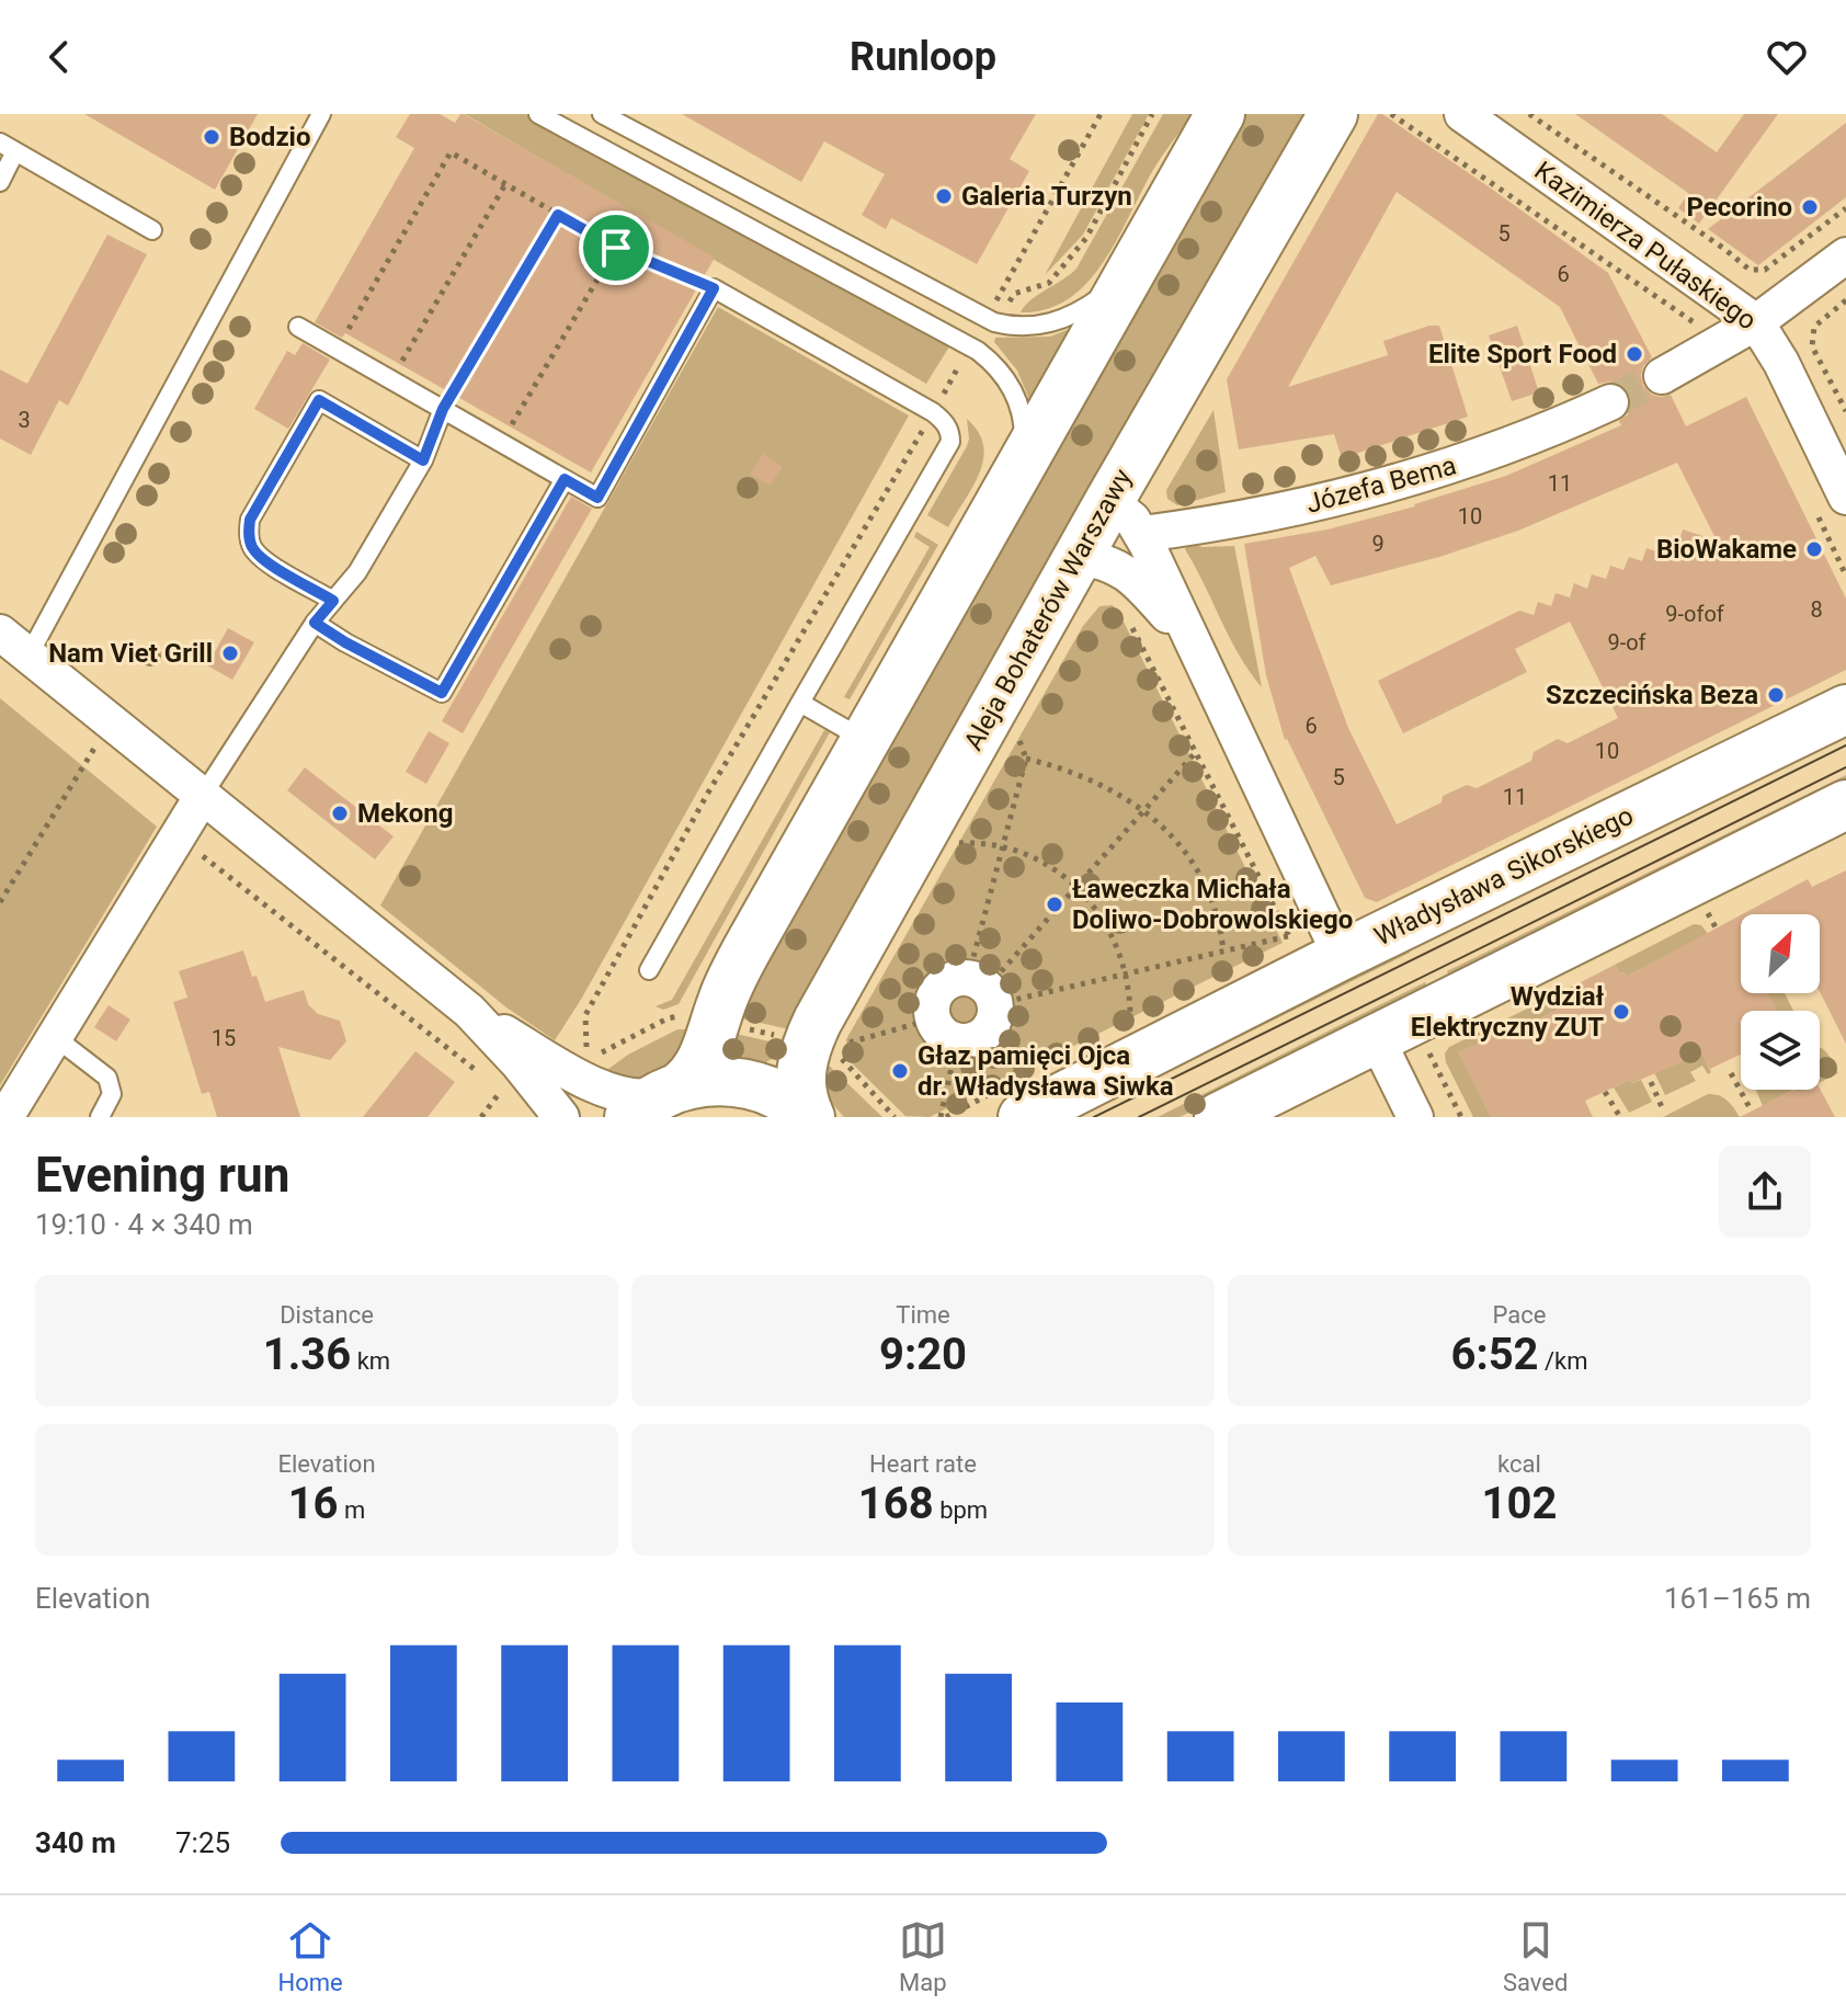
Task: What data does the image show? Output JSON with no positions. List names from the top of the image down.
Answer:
{
  "streets": {
    "street": [
      "Kazimierza Pułaskiego",
      "Józefa Bema",
      "Aleja Bohaterów Warszawy",
      "Władysława Sikorskiego"
    ]
  },
  "places": [
    "Bodzio",
    "Galeria Turzyn",
    "Pecorino",
    "Elite Sport Food",
    "BioWakame",
    "Nam Viet Grill",
    "Szczecińska Beza",
    "Mekong",
    "Ławeczka Michała Doliwo-Dobrowolskiego",
    "Wydział Elektryczny ZUT",
    "Głaz pamięci Ojca dr. Władysława Siwka"
  ],
  "house_numbers": [
    "5",
    "6",
    "3",
    "11",
    "10",
    "9",
    "8",
    "9-ofof",
    "9-of",
    "6",
    "10",
    "5",
    "11",
    "15"
  ],
  "north": "top right",
  "page": {
    "header": "Runloop",
    "heading": ["Evening run", "19:10 · 4 × 340 m"],
    "stats": [
      ["Distance", "1.36 km"],
      ["Time", "9:20"],
      ["Pace", "6:52 /km"],
      ["Elevation", "16 m"],
      ["Heart rate", "168 bpm"],
      ["kcal", "102"]
    ],
    "chart": ["Elevation", "161–165 m"],
    "list": [
      {
        "name": "340 m",
        "note": "7:25"
      }
    ],
    "tabs": ["Home", "Map", "Saved"]
  }
}
